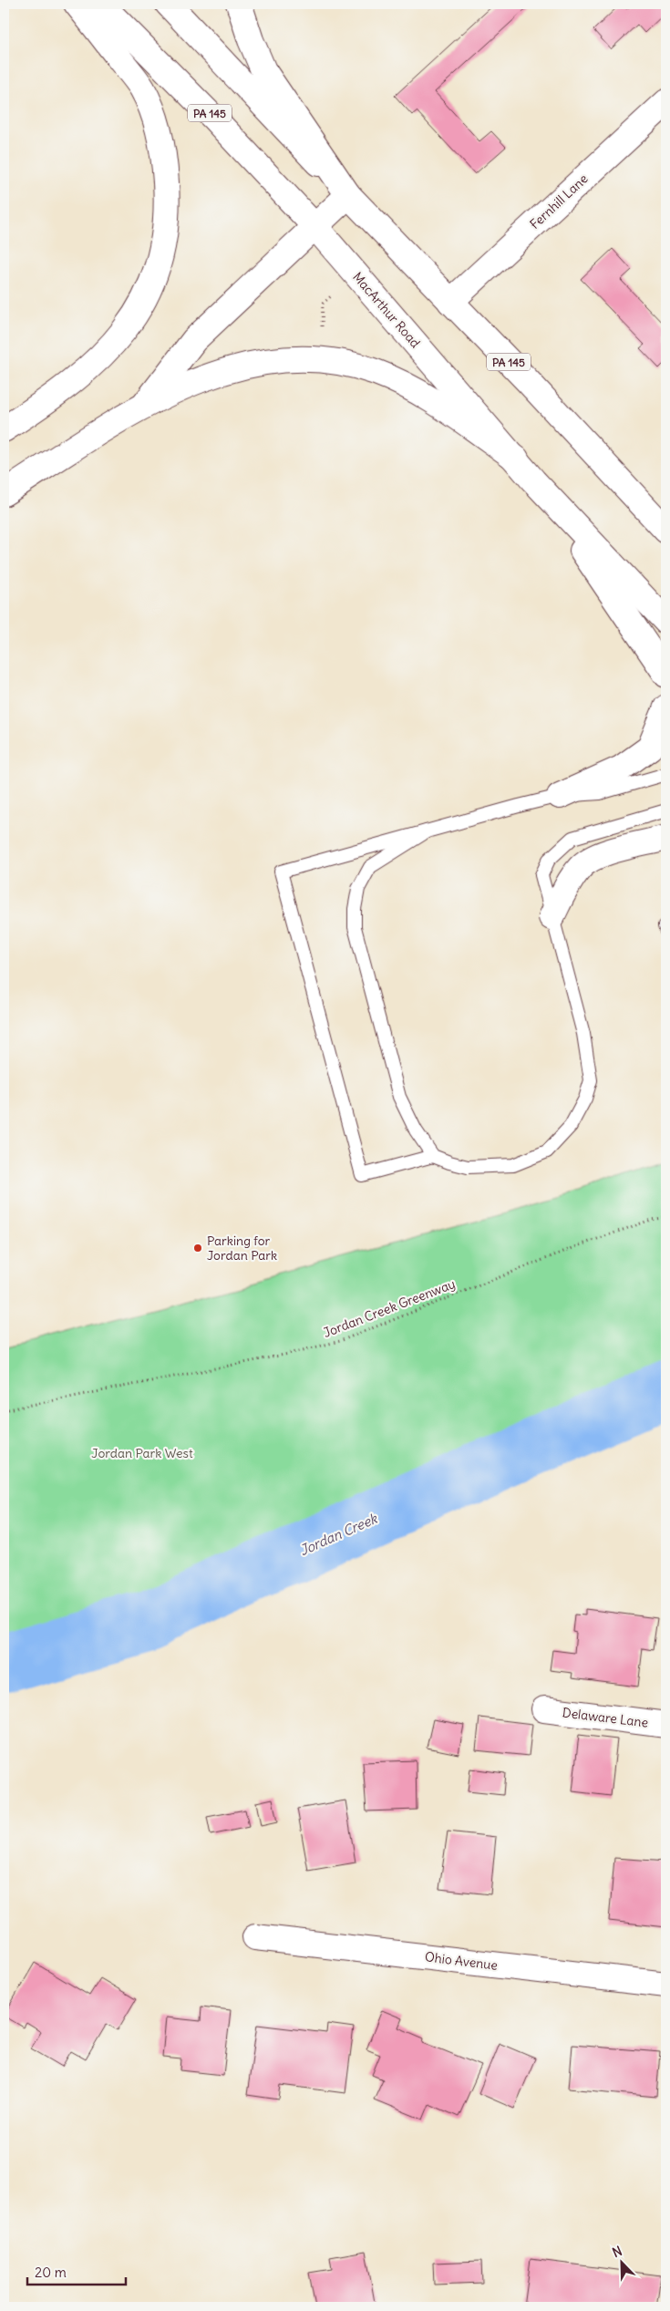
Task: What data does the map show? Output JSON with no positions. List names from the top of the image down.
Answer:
{
  "streets": {
    "main road": [
      "PA 145",
      "Fernhill Lane",
      "MacArthur Road",
      "Delaware Lane",
      "Ohio Avenue"
    ],
    "path": ["Jordan Creek Greenway"]
  },
  "crossings": [
    ["PA 145", "Fernhill Lane"]
  ],
  "water": ["Jordan Creek"],
  "parks": ["Jordan Park West"],
  "places": ["Parking for Jordan Park"],
  "scale_bar": "20 m",
  "north": "top left"
}
